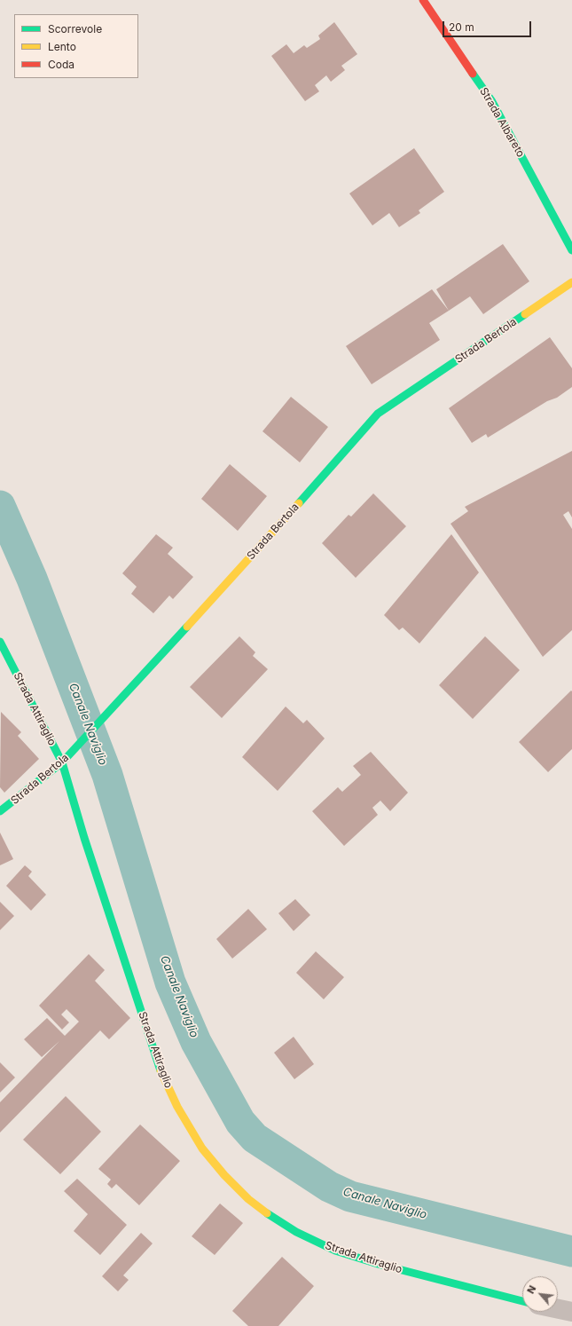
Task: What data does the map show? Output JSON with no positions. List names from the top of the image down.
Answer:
{
  "streets": {
    "street": ["Strada Albareto", "Strada Bertola", "Strada Attiraglio"]
  },
  "crossings": [
    ["Strada Bertola", "Strada Attiraglio"]
  ],
  "water": ["Canale Naviglio"],
  "legend": ["Scorrevole", "Lento", "Coda"],
  "scale_bar": "20 m",
  "north": "top left"
}
